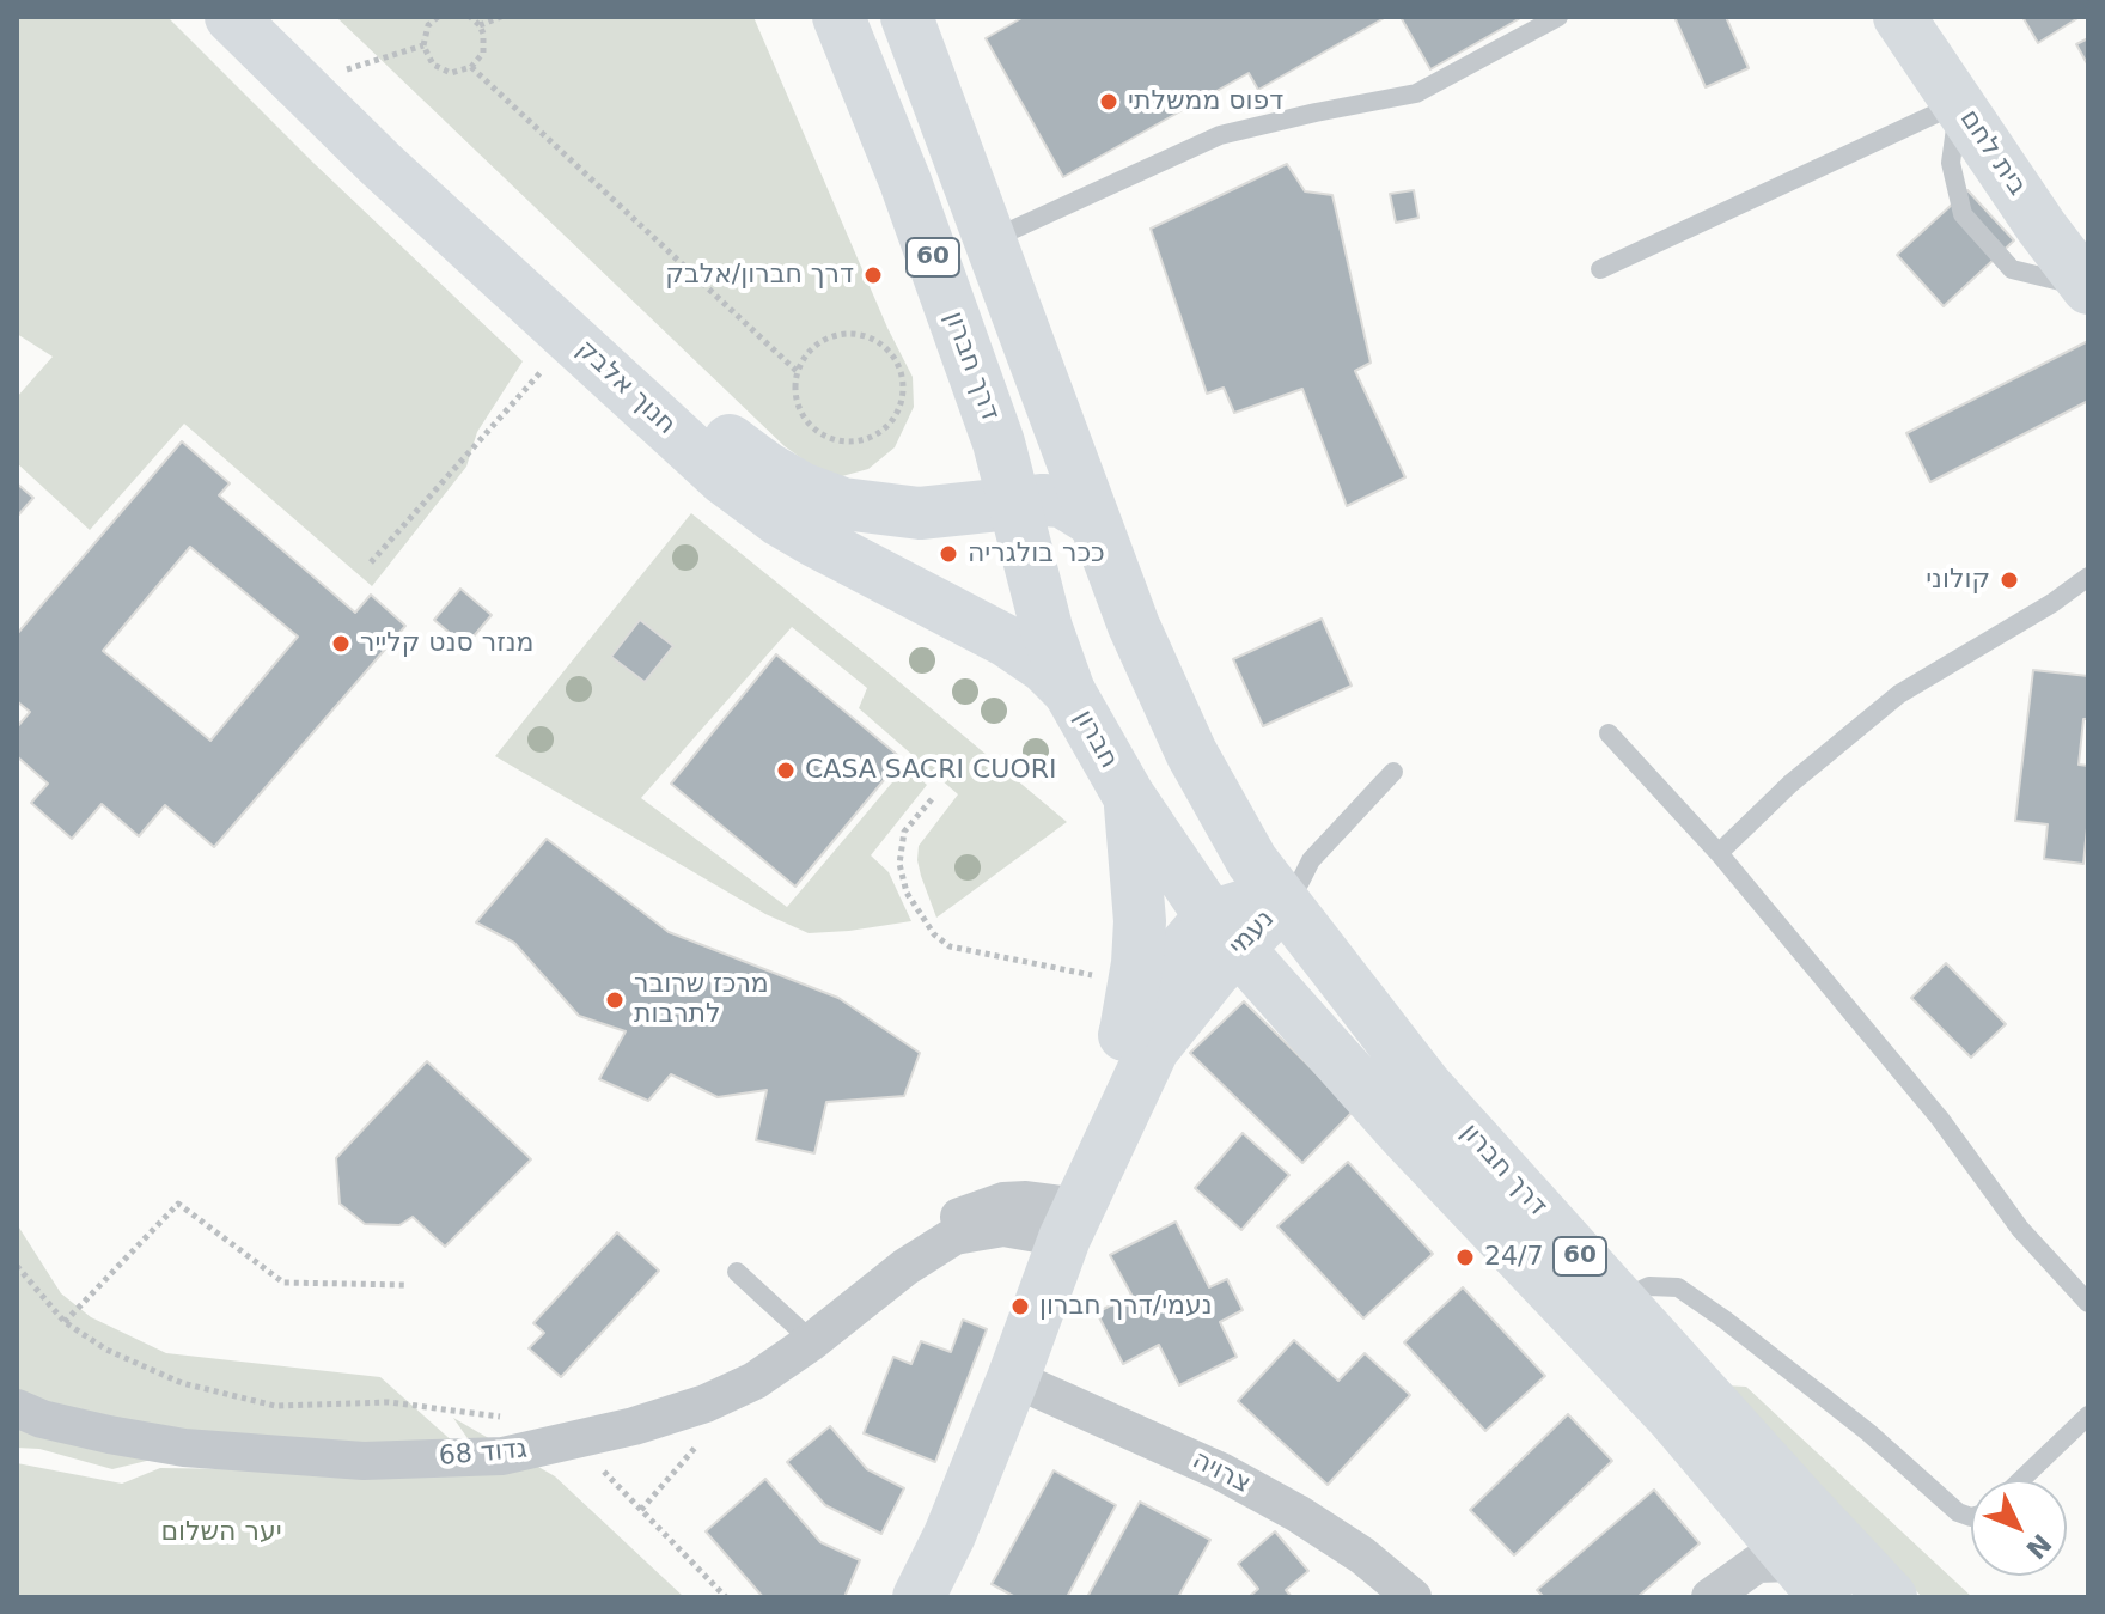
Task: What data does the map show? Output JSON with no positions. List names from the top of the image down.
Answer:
{
  "streets": {
    "main road": [
      "בית לחם",
      "60",
      "דרך חברון",
      "חנוך אלבק",
      "חברון",
      "נעמי"
    ],
    "street": ["גדוד 68", "צרויה"]
  },
  "crossings": [
    ["60", "דרך חברון"],
    ["60", "חנוך אלבק"],
    ["60", "נעמי"],
    ["דרך חברון", "חנוך אלבק"],
    ["דרך חברון", "חברון"],
    ["דרך חברון", "נעמי"],
    ["חנוך אלבק", "חברון"],
    ["חברון", "נעמי"],
    ["נעמי", "גדוד 68"],
    ["נעמי", "צרויה"]
  ],
  "parks": ["יער השלום"],
  "places": [
    "דפוס ממשלתי",
    "דרך חברון/אלבק",
    "ככר בולגריה",
    "קולוני",
    "מנזר סנט קלייר",
    "CASA SACRI CUORI",
    "מרכז שרובר לתרבות",
    "24/7",
    "נעמי/דרך חברון"
  ],
  "north": "bottom right"
}
